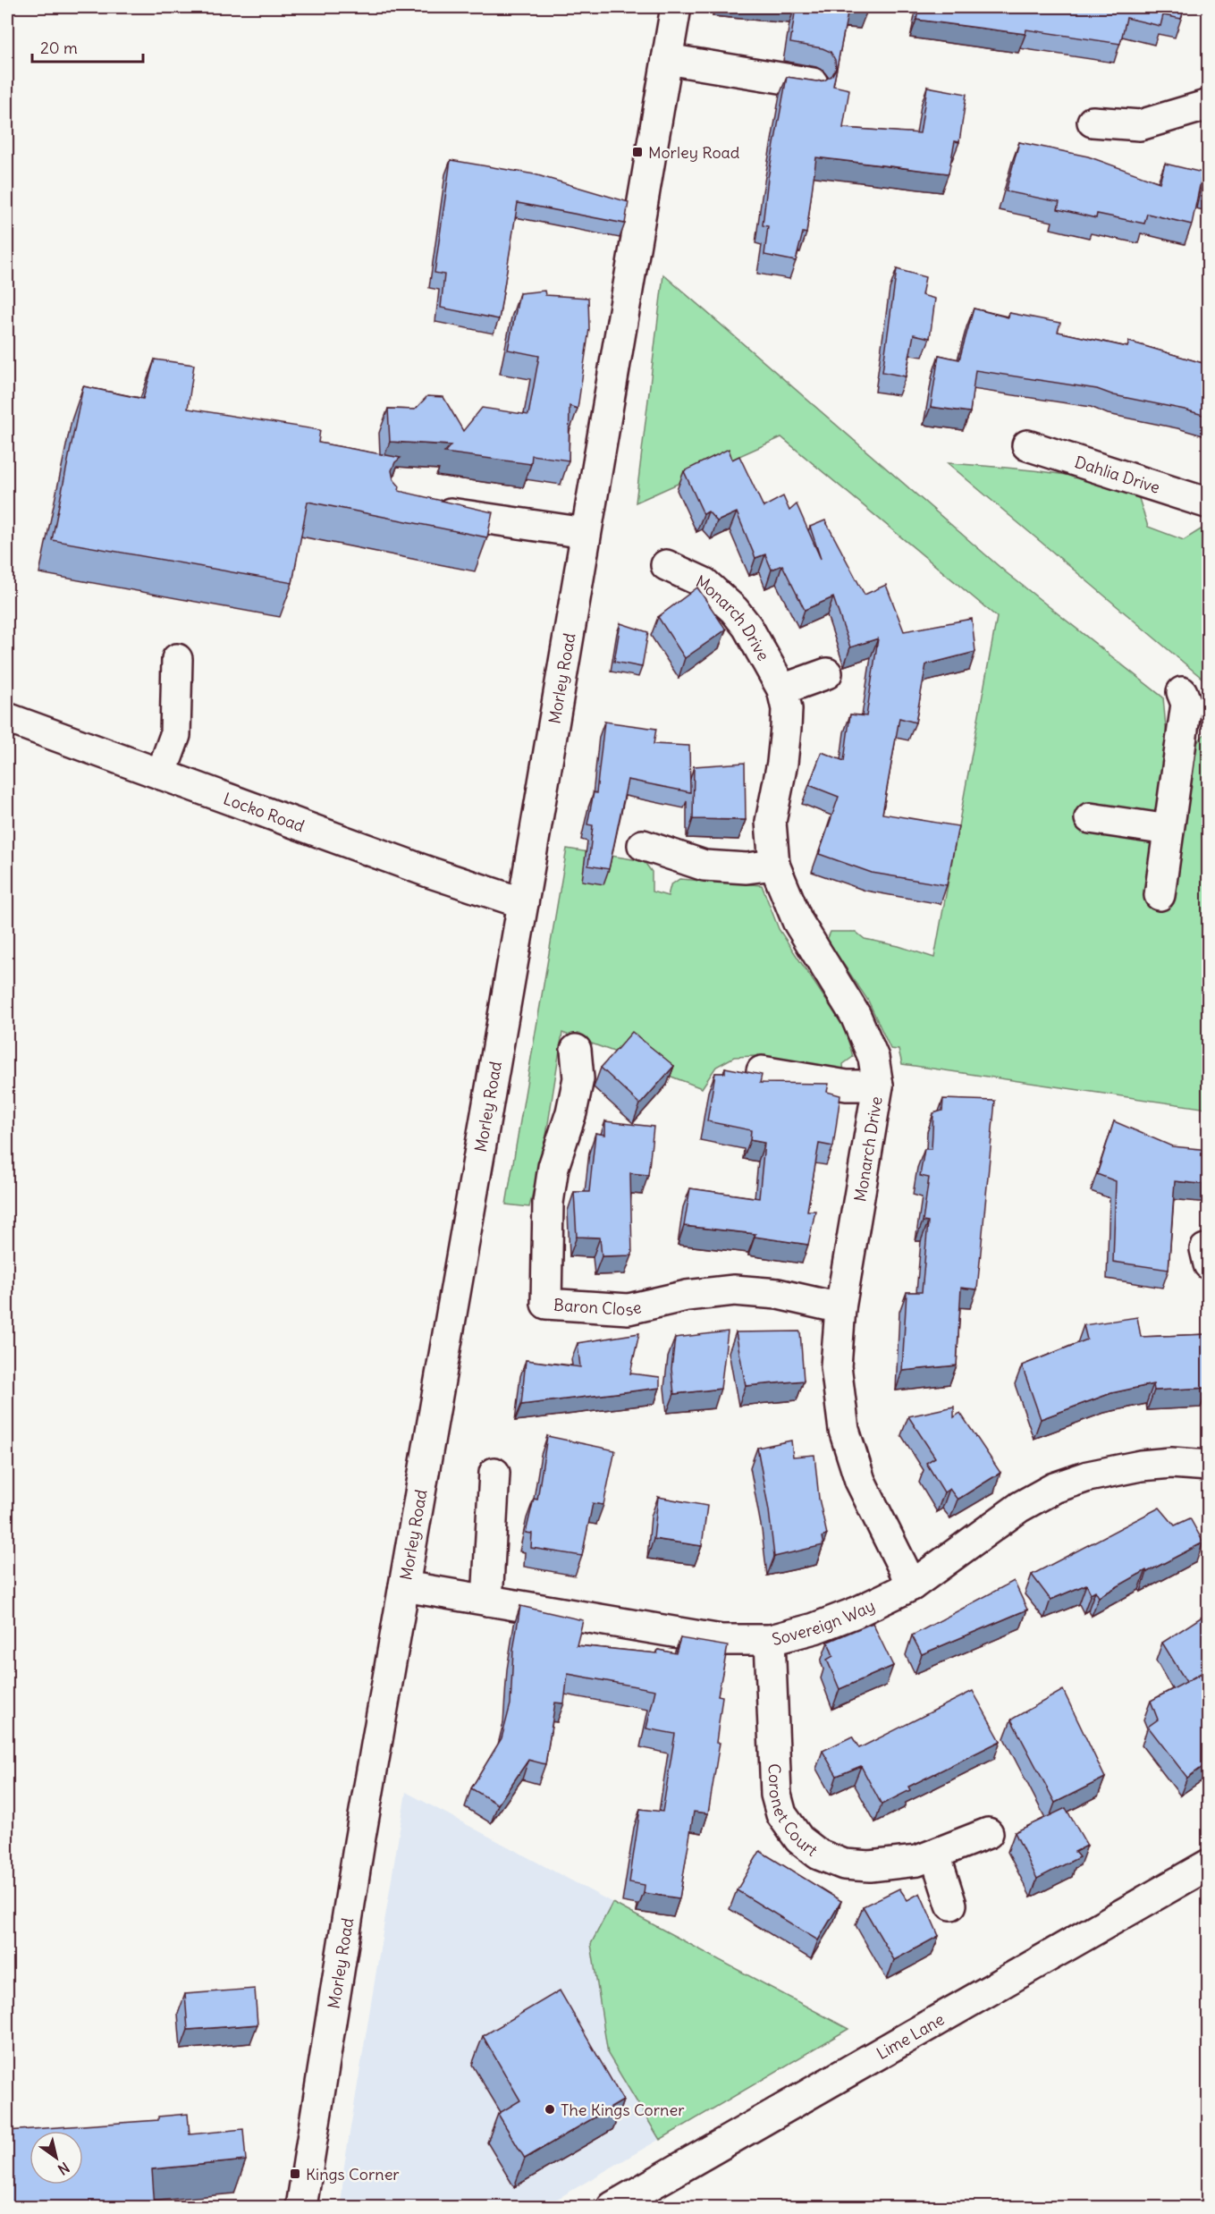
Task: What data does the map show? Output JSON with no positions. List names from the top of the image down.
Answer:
{
  "streets": {
    "street": [
      "Dahlia Drive",
      "Monarch Drive",
      "Morley Road",
      "Locko Road",
      "Baron Close",
      "Sovereign Way",
      "Coronet Court",
      "Lime Lane"
    ]
  },
  "crossings": [
    ["Monarch Drive", "Baron Close"],
    ["Monarch Drive", "Sovereign Way"],
    ["Morley Road", "Locko Road"],
    ["Morley Road", "Sovereign Way"],
    ["Sovereign Way", "Coronet Court"]
  ],
  "places": {
    "transit": ["Morley Road", "Kings Corner"],
    "other": ["The Kings Corner"]
  },
  "scale_bar": "20 m",
  "north": "bottom right"
}
